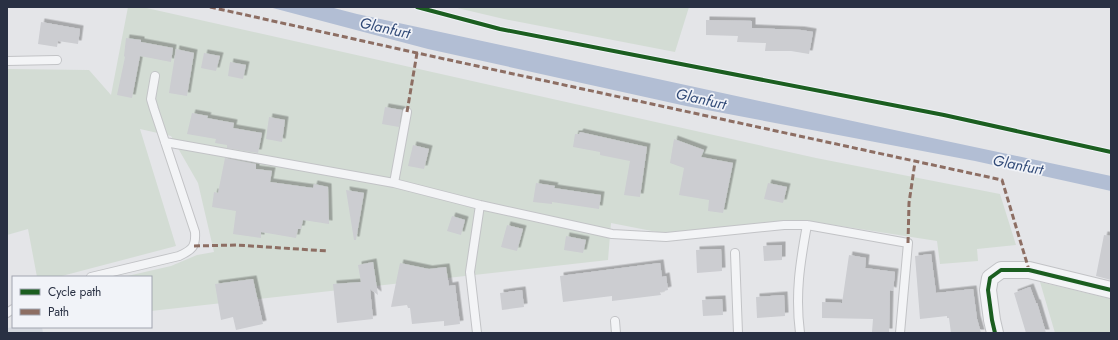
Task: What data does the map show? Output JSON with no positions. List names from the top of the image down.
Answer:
{
  "water": ["Glanfurt"],
  "legend": ["Cycle path", "Path"]
}
